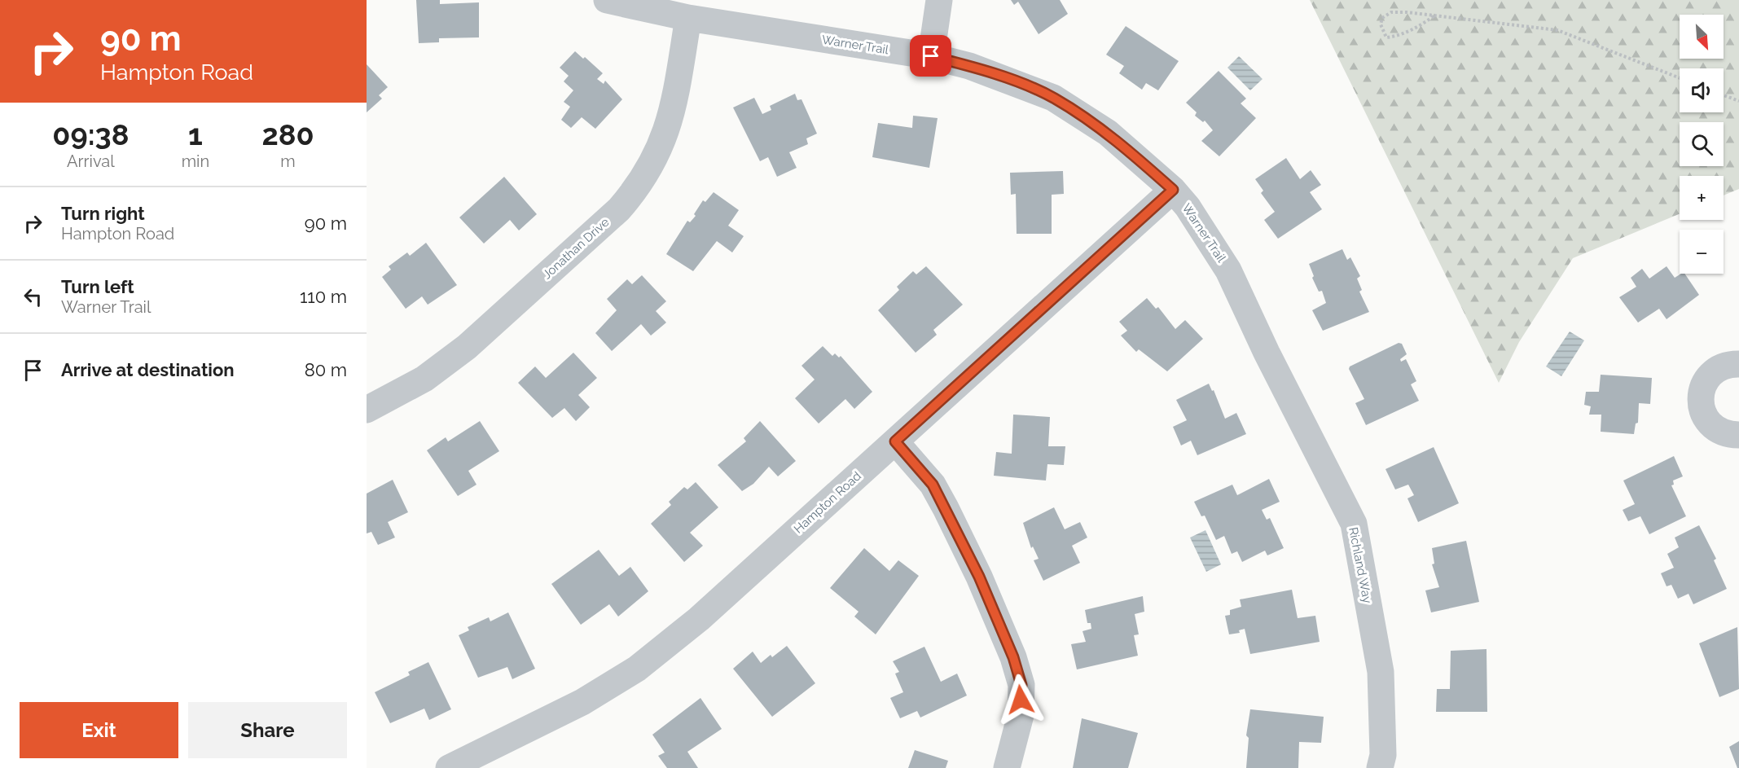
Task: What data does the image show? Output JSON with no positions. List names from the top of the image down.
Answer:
{
  "streets": {
    "street": [
      "Warner Trail",
      "Jonathan Drive",
      "Hampton Road",
      "Richland Way"
    ]
  },
  "crossings": [
    ["Warner Trail", "Jonathan Drive"],
    ["Warner Trail", "Hampton Road"],
    ["Warner Trail", "Richland Way"]
  ],
  "north": "bottom right",
  "page": {
    "turn": ["90 m", "Hampton Road"],
    "map_buttons": ["+", "−"],
    "eta": [
      "09:38",
      "Arrival",
      "1",
      "min",
      "280",
      "m"
    ],
    "list": [
      {
        "name": "Turn right",
        "note": "Hampton Road",
        "value": "90 m"
      },
      {
        "name": "Turn left",
        "note": "Warner Trail",
        "value": "110 m"
      },
      {
        "name": "Arrive at destination",
        "value": "80 m"
      }
    ],
    "buttons": ["Exit", "Share"]
  }
}
